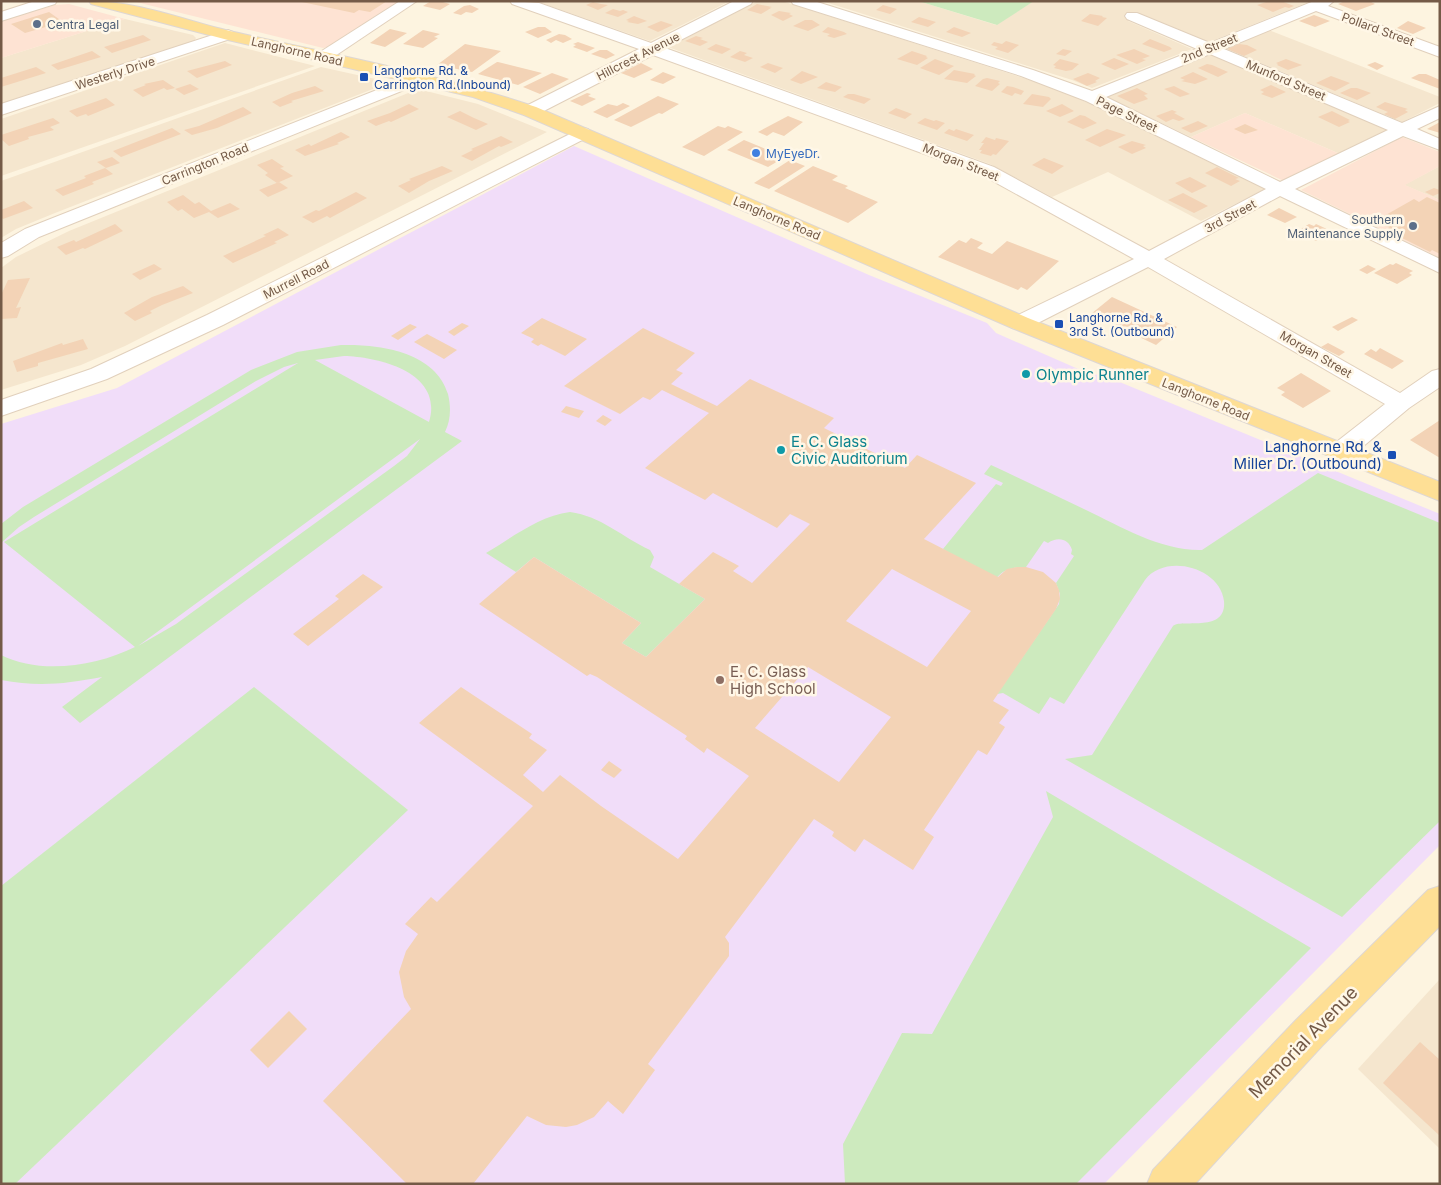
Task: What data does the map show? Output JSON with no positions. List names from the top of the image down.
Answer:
{
  "streets": {
    "main road": ["Langhorne Road", "Memorial Avenue"],
    "street": [
      "Pollard Street",
      "2nd Street",
      "Hillcrest Avenue",
      "Westerly Drive",
      "Munford Street",
      "Page Street",
      "Morgan Street",
      "Carrington Road",
      "3rd Street",
      "Murrell Road"
    ]
  },
  "crossings": [
    ["Pollard Street", "2nd Street"],
    ["2nd Street", "Munford Street"],
    ["2nd Street", "Page Street"],
    ["Langhorne Road", "Hillcrest Avenue"],
    ["Langhorne Road", "Westerly Drive"],
    ["Langhorne Road", "Carrington Road"],
    ["Langhorne Road", "3rd Street"],
    ["Langhorne Road", "Murrell Road"],
    ["Hillcrest Avenue", "Morgan Street"],
    ["Munford Street", "3rd Street"],
    ["Page Street", "3rd Street"],
    ["Morgan Street", "3rd Street"]
  ],
  "places": {
    "other": [
      "Centra Legal",
      "MyEyeDr.",
      "Southern Maintenance Supply",
      "Olympic Runner",
      "E. C. Glass Civic Auditorium",
      "E. C. Glass High School"
    ],
    "transit": ["Langhorne Rd. & Carrington Rd.(Inbound)", "Langhorne Rd. & 3rd St. (Outbound)", "Langhorne Rd. & Miller Dr. (Outbound)"]
  }
}
